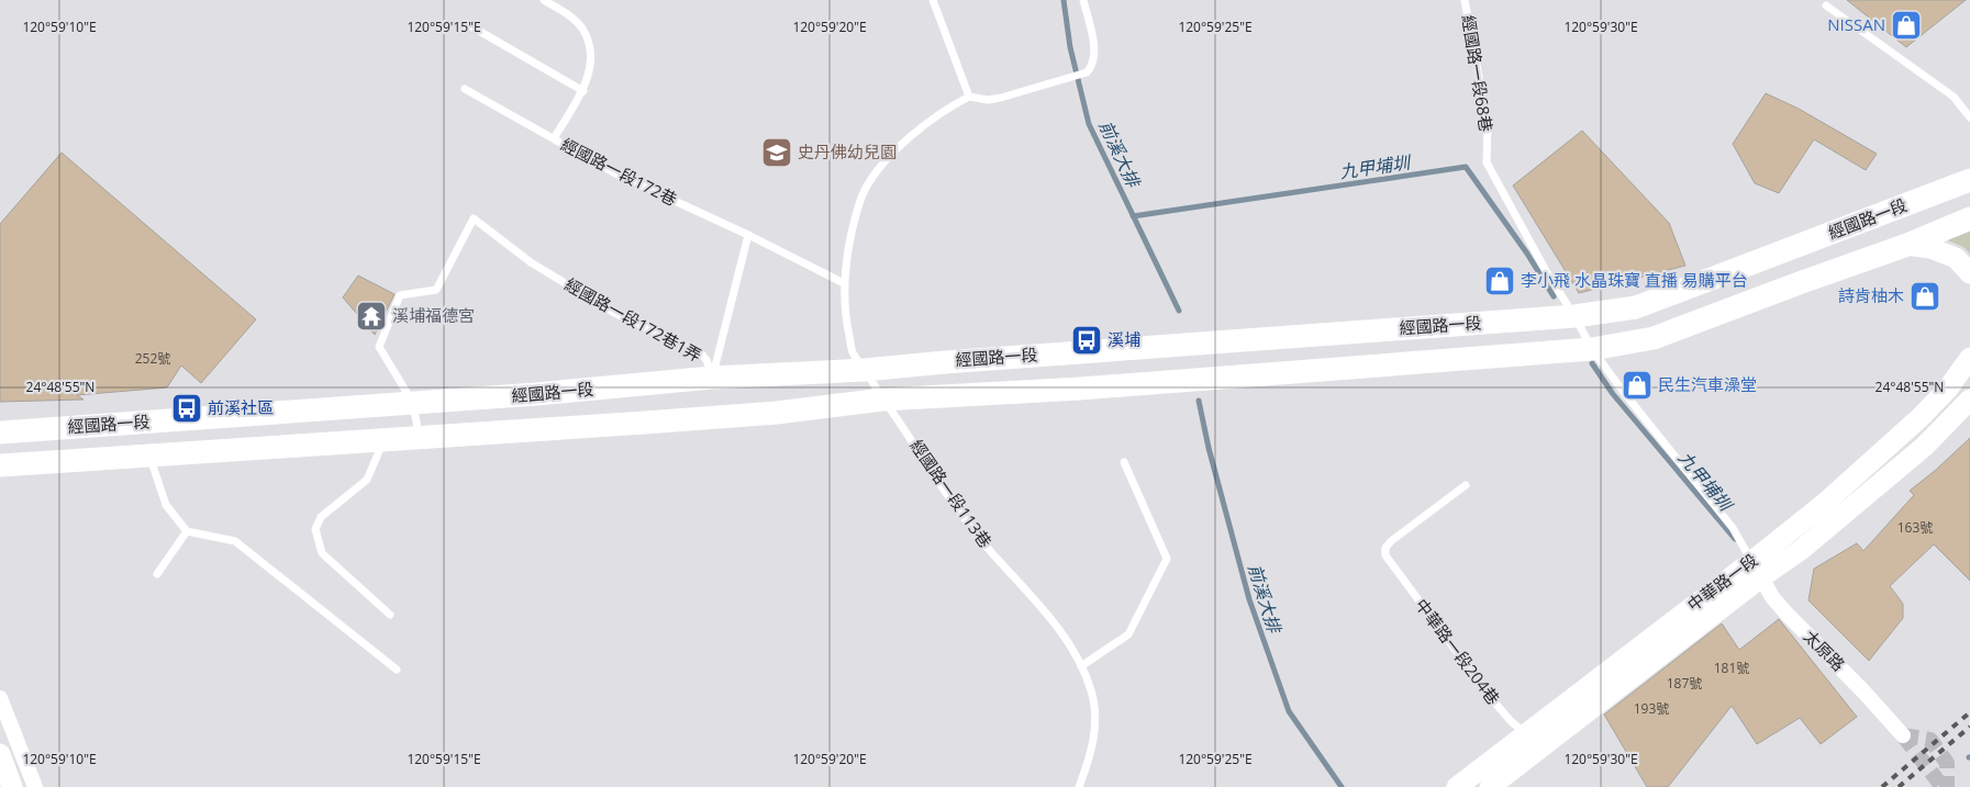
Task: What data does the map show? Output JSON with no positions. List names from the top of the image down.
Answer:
{
  "streets": {
    "main road": ["經國路一段"],
    "street": ["中華路一段", "太原路"],
    "lane": [
      "經國路一段68巷",
      "經國路一段172巷",
      "經國路一段172巷1弄",
      "經國路一段113巷",
      "中華路一段204巷"
    ]
  },
  "crossings": [
    ["經國路一段68巷", "經國路一段"],
    ["經國路一段68巷", "中華路一段"],
    ["經國路一段68巷", "太原路"],
    ["經國路一段172巷", "經國路一段113巷"],
    ["經國路一段", "經國路一段172巷1弄"],
    ["經國路一段", "經國路一段113巷"],
    ["中華路一段", "太原路"],
    ["中華路一段", "中華路一段204巷"]
  ],
  "water": ["前溪大排", "九甲埔圳"],
  "places": {
    "shop": [
      "NISSAN",
      "李小飛 水晶珠寶 直播 易購平台",
      "詩肯柚木",
      "民生汽車澡堂"
    ],
    "school or university": ["史丹佛幼兒園"],
    "temple": ["溪埔福德宮"],
    "bus stop": ["溪埔", "前溪社區"]
  },
  "house_numbers": [
    "252號",
    "163號",
    "181號",
    "187號",
    "193號"
  ],
  "coordinates": [
    "120°59'10\"E",
    "120°59'15\"E",
    "120°59'20\"E",
    "120°59'25\"E",
    "120°59'30\"E",
    "24°48'55\"N"
  ]
}
